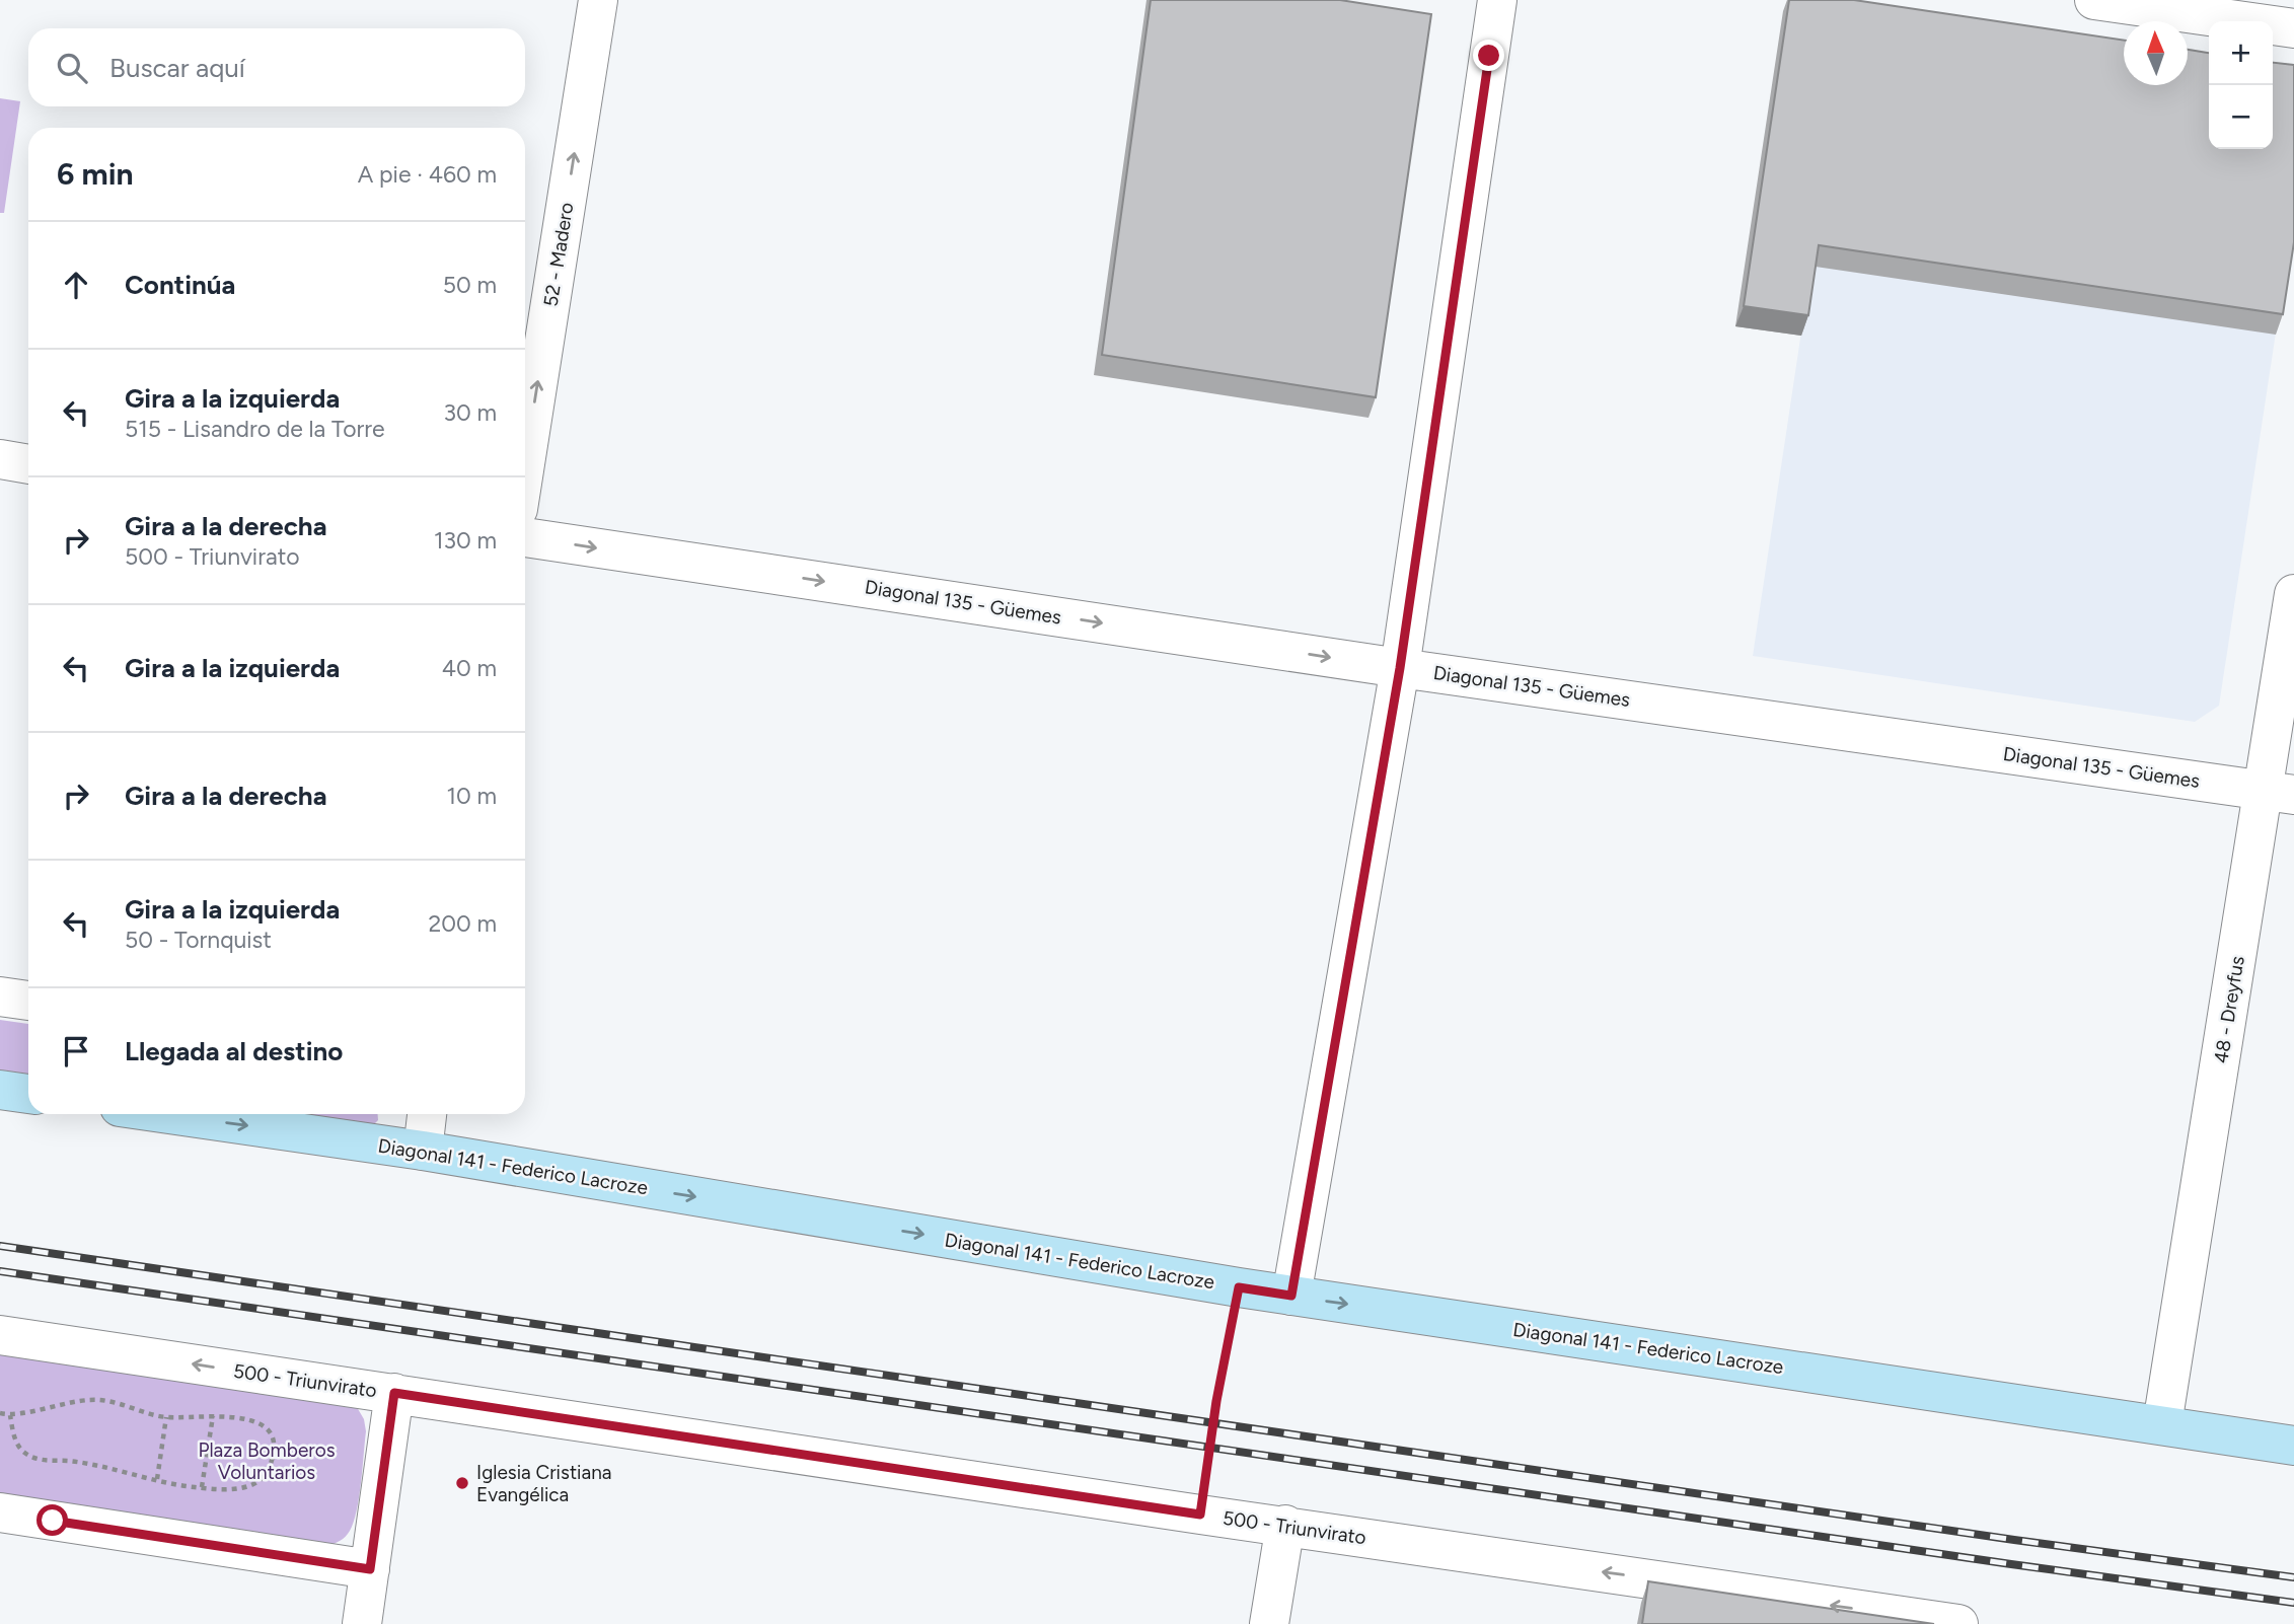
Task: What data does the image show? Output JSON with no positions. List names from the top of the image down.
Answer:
{
  "streets": {
    "street": [
      "52 - Madero",
      "Diagonal 135 - Güemes",
      "48 - Dreyfus",
      "Diagonal 141 - Federico Lacroze",
      "500 - Triunvirato"
    ]
  },
  "crossings": [
    ["Diagonal 135 - Güemes", "48 - Dreyfus"],
    ["48 - Dreyfus", "Diagonal 141 - Federico Lacroze"]
  ],
  "one_way": ["52 - Madero", "Diagonal 135 - Güemes", "Diagonal 141 - Federico Lacroze"],
  "parks": ["Plaza Bomberos Voluntarios"],
  "places": ["Iglesia Cristiana Evangélica"],
  "north": "top",
  "page": {
    "map_buttons": ["+", "−"],
    "search": "Buscar aquí",
    "heading": ["6 min", "A pie · 460 m"],
    "list": [
      ["Continúa", "50 m"],
      ["Gira a la izquierda", "515 - Lisandro de la Torre", "30 m"],
      ["Gira a la derecha", "500 - Triunvirato", "130 m"],
      ["Gira a la izquierda", "40 m"],
      ["Gira a la derecha", "10 m"],
      ["Gira a la izquierda", "50 - Tornquist", "200 m"],
      "Llegada al destino"
    ]
  }
}
